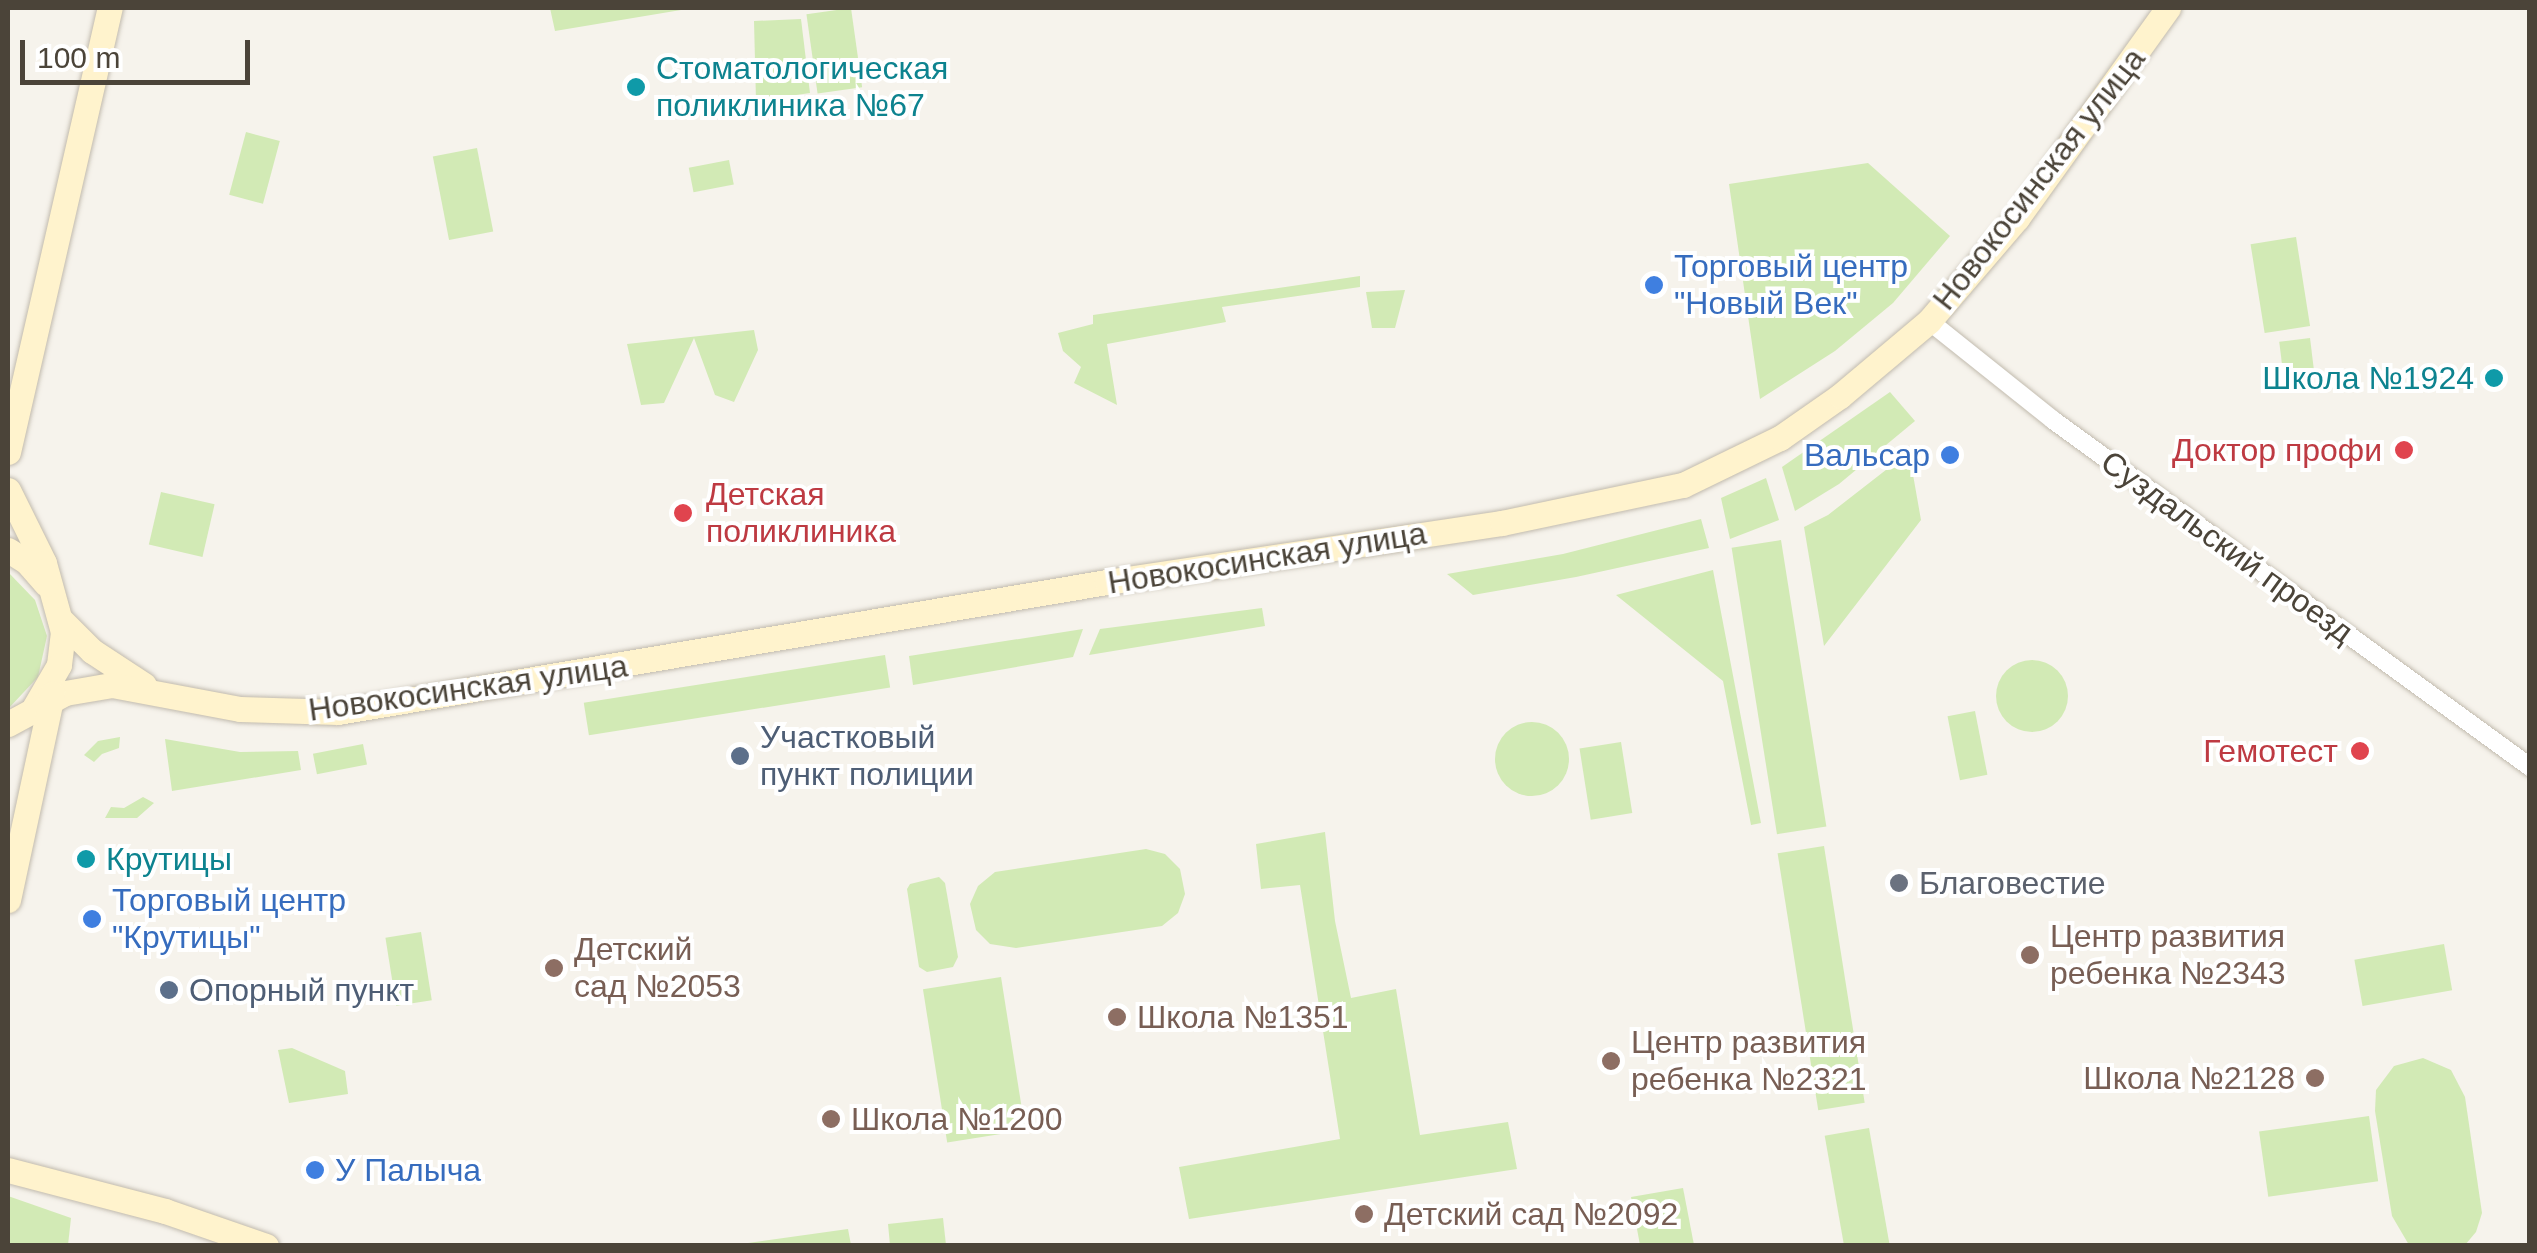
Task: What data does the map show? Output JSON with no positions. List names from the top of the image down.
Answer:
{
  "streets": {
    "street": ["Новокосинская улица", "Суздальский проезд"]
  },
  "crossings": [
    ["Новокосинская улица", "Суздальский проезд"]
  ],
  "places": [
    "Стоматологическая поликлиника №67",
    "Торговый центр \"Новый Век\"",
    "Школа №1924",
    "Доктор профи",
    "Вальсар",
    "Детская поликлиника",
    "Гемотест",
    "Участковый пункт полиции",
    "Крутицы",
    "Благовестие",
    "Торговый центр \"Крутицы\"",
    "Центр развития ребенка №2343",
    "Детский сад №2053",
    "Опорный пункт",
    "Школа №1351",
    "Центр развития ребенка №2321",
    "Школа №2128",
    "Школа №1200",
    "У Палыча",
    "Детский сад №2092"
  ],
  "scale_bar": "100 m"
}
